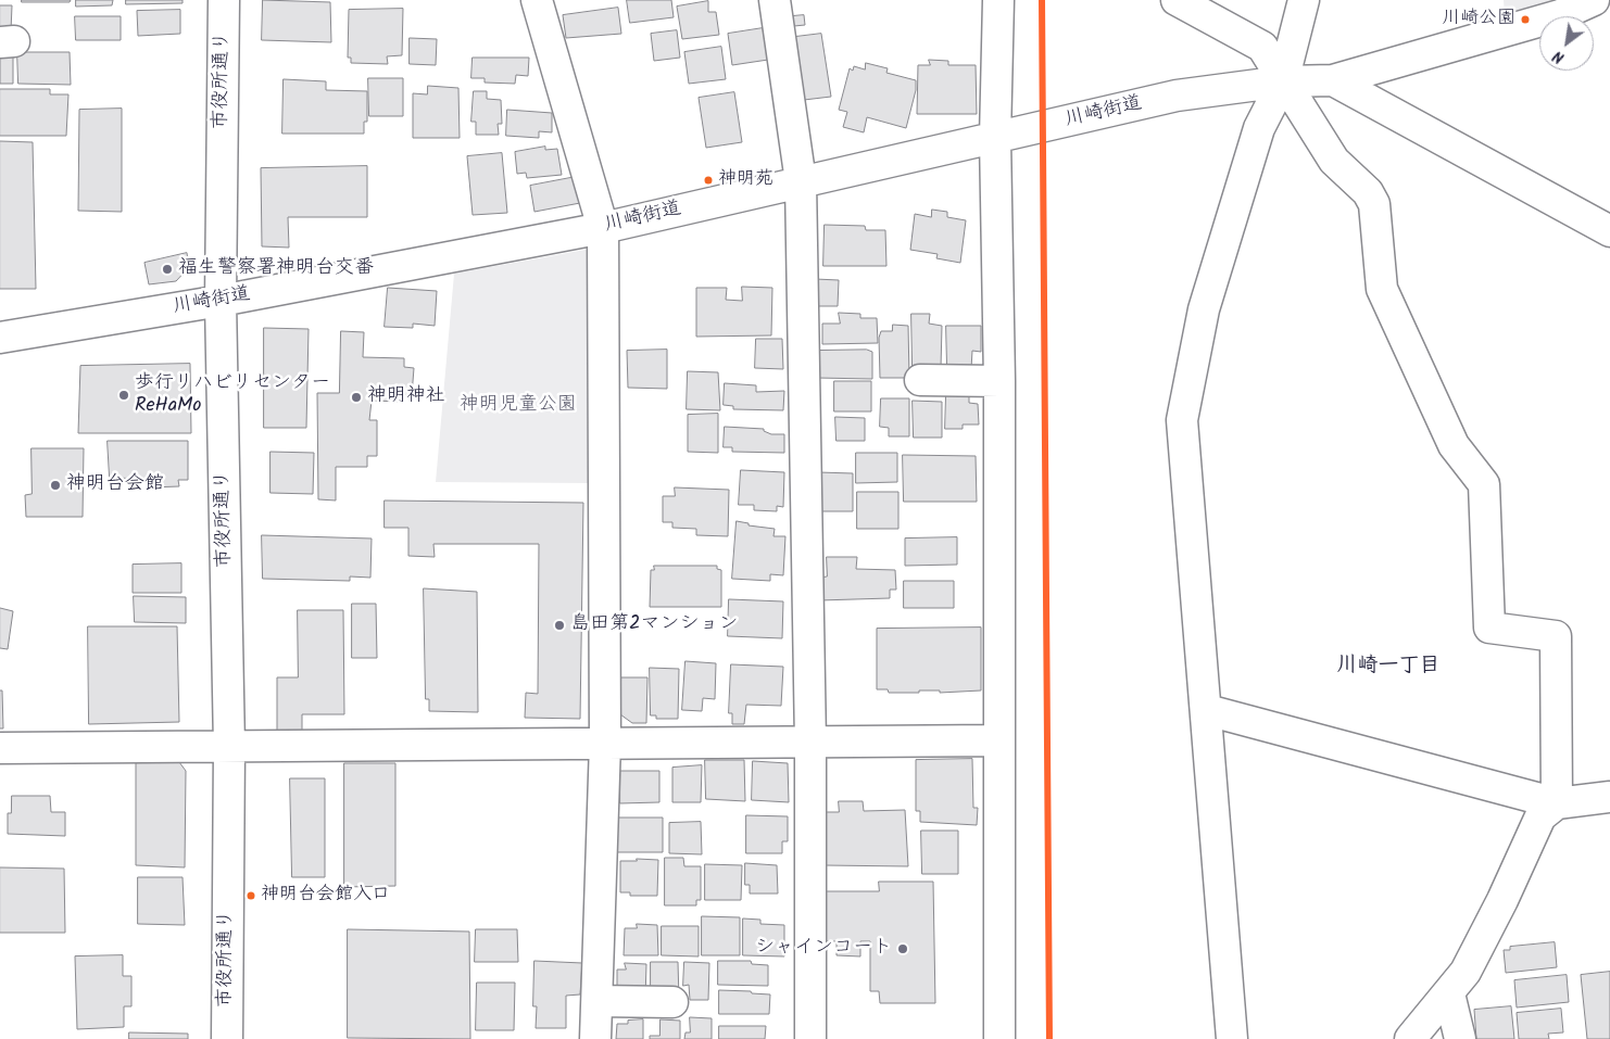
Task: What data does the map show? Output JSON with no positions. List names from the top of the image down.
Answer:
{
  "streets": {
    "street": ["市役所通り", "川崎街道"]
  },
  "crossings": [
    ["市役所通り", "川崎街道"]
  ],
  "districts": ["川崎一丁目"],
  "parks": ["神明児童公園"],
  "places": [
    "川崎公園",
    "神明苑",
    "福生警察署神明台交番",
    "歩行リハビリセンター ReHaMo",
    "神明神社",
    "神明台会館",
    "島田第2マンション",
    "神明台会館入口",
    "シャインコート"
  ],
  "north": "bottom left"
}
